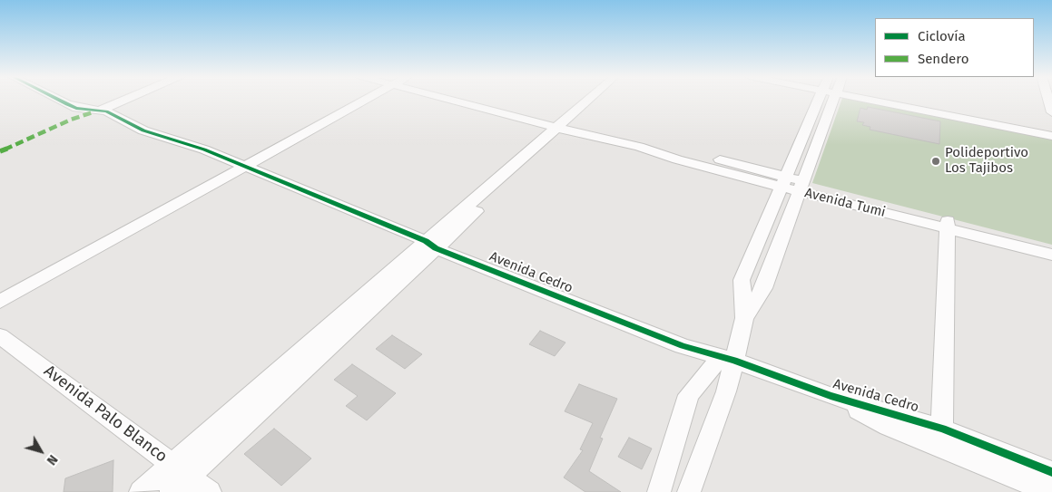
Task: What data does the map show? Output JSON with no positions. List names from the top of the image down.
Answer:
{
  "streets": {
    "street": ["Avenida Tumi", "Avenida Cedro", "Avenida Palo Blanco"]
  },
  "places": ["Polideportivo Los Tajibos"],
  "legend": ["Ciclovía", "Sendero"],
  "north": "bottom right"
}
